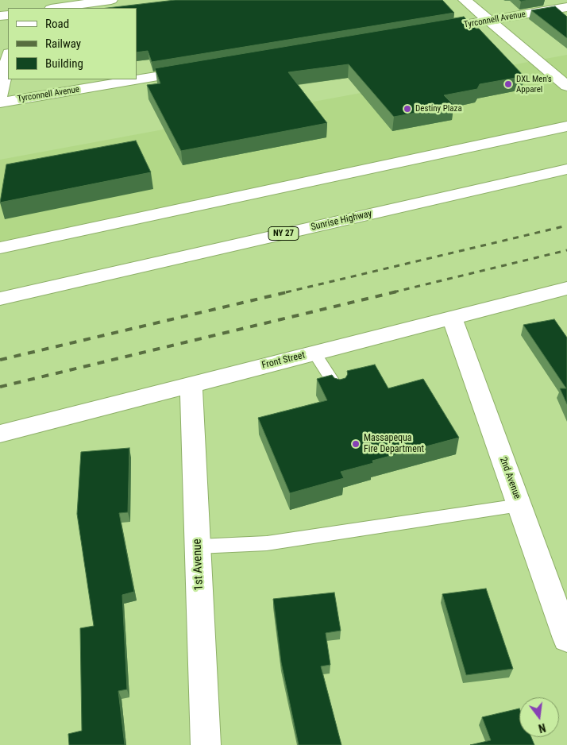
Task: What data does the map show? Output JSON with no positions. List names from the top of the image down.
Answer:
{
  "streets": {
    "main road": [
      "Tyrconnell Avenue",
      "Sunrise Highway",
      "NY 27",
      "Front Street",
      "2nd Avenue",
      "1st Avenue"
    ]
  },
  "crossings": [
    ["Front Street", "2nd Avenue"],
    ["Front Street", "1st Avenue"]
  ],
  "places": ["DXL Men's Apparel", "Destiny Plaza", "Massapequa Fire Department"],
  "legend": ["Road", "Railway", "Building"],
  "north": "bottom"
}
